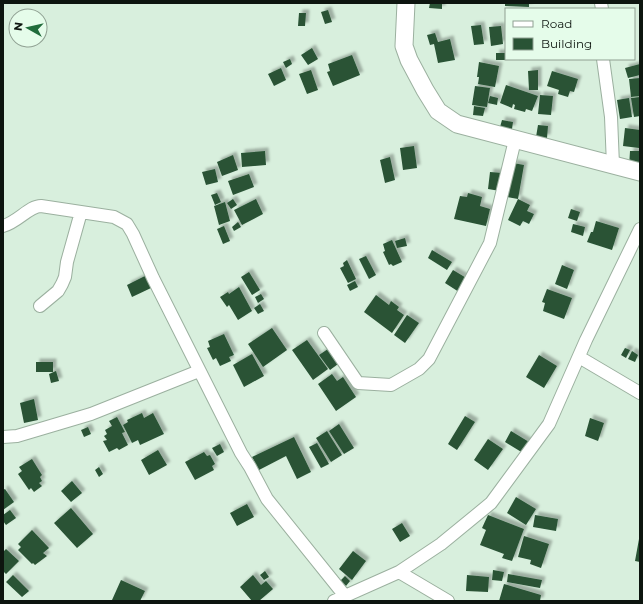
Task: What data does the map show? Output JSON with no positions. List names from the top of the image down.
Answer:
{
  "legend": ["Road", "Building"],
  "north": "left"
}
